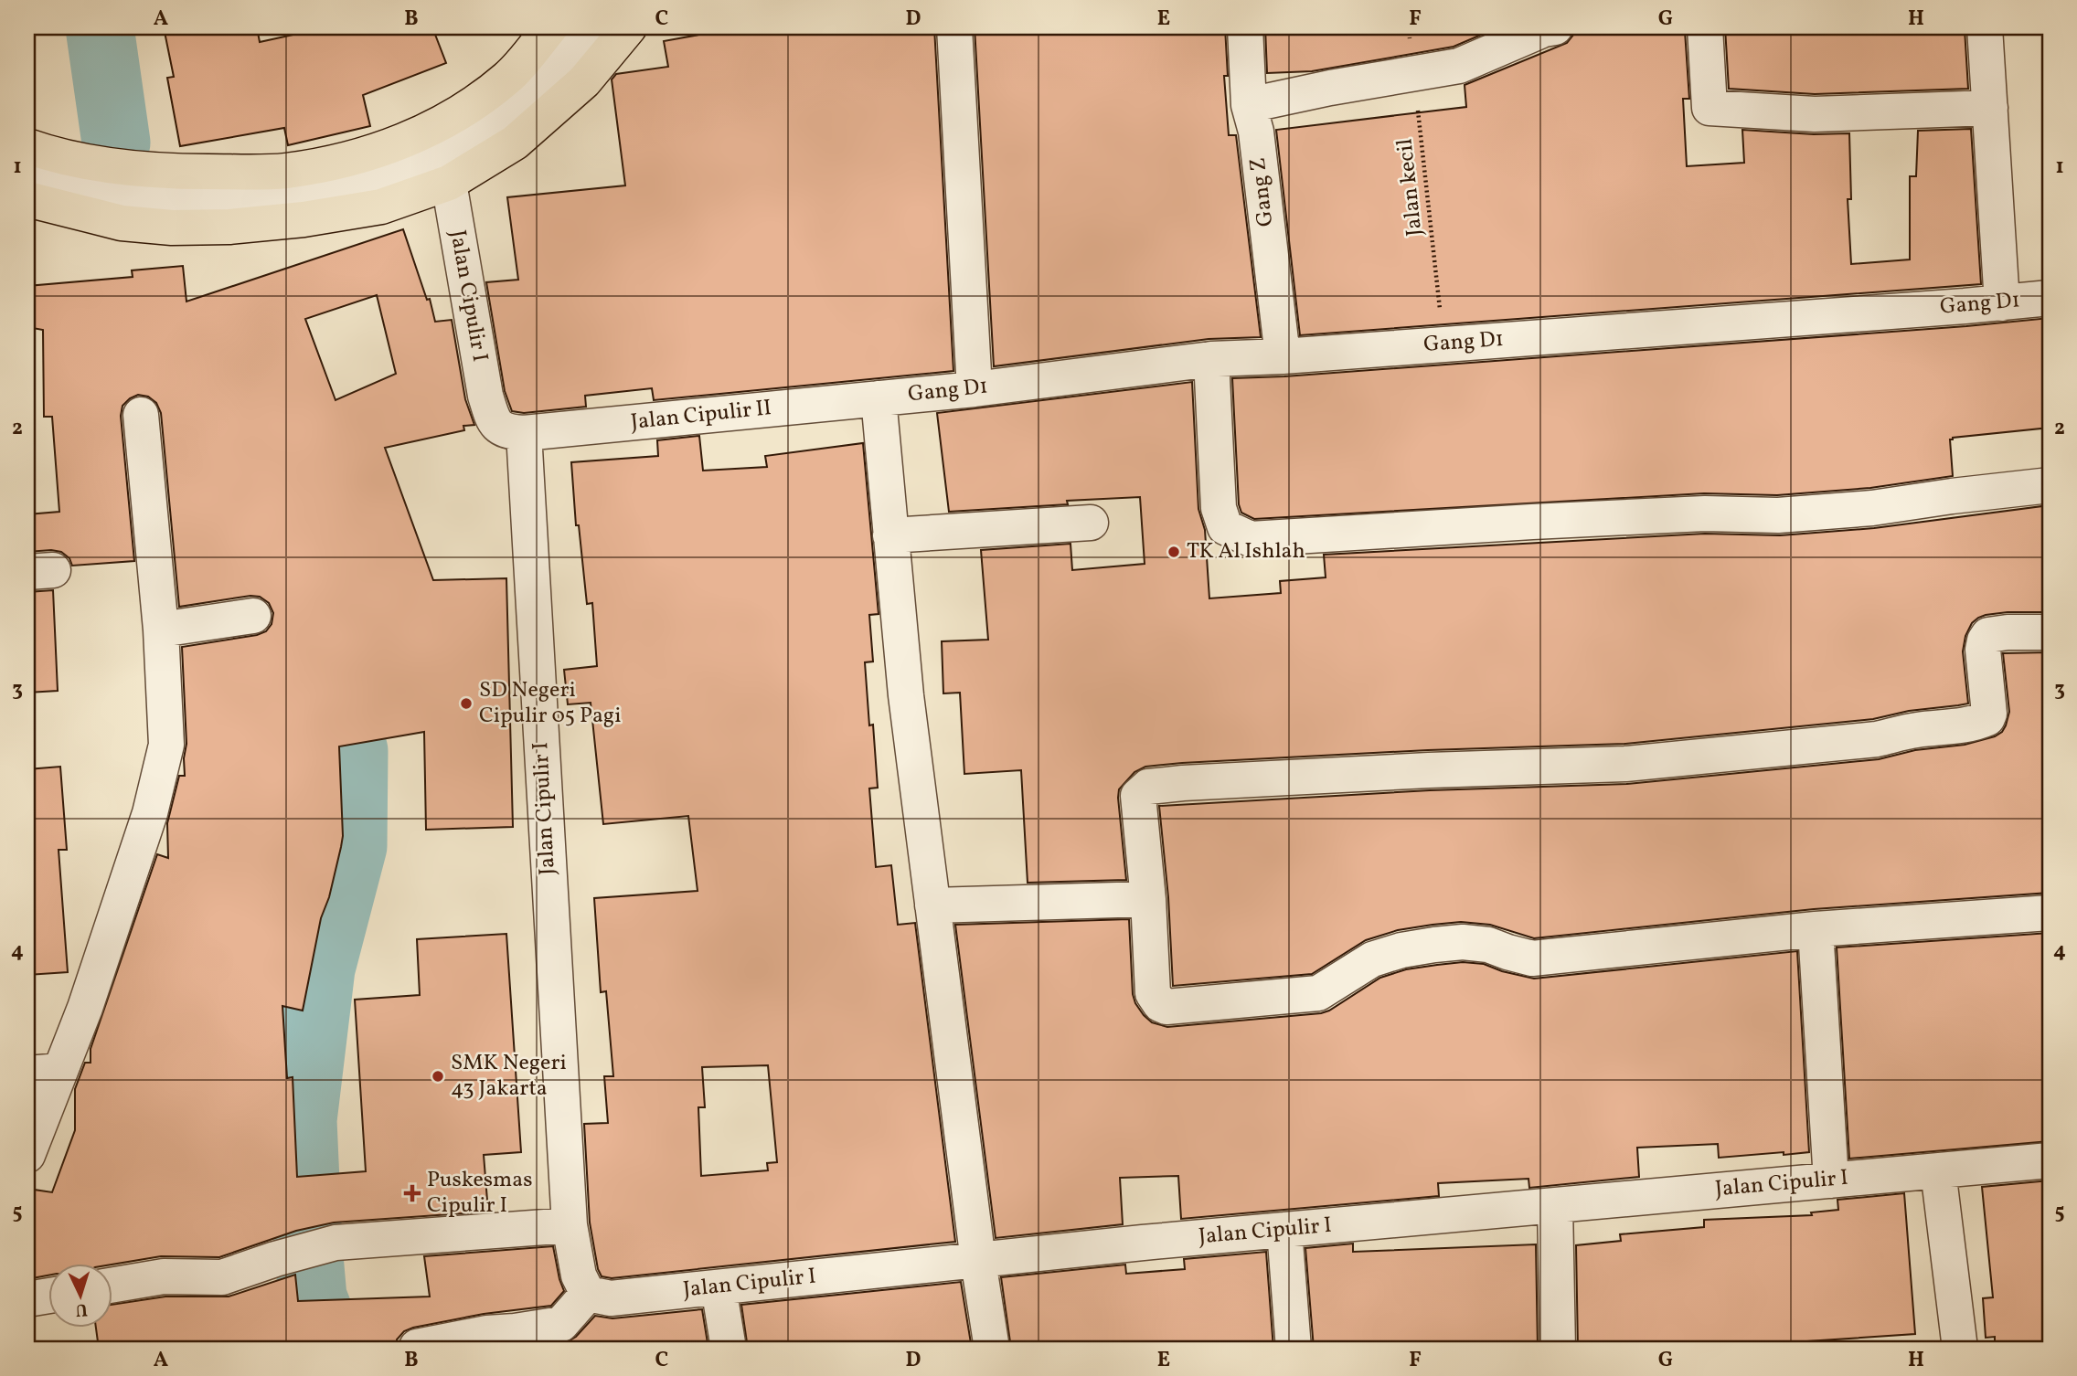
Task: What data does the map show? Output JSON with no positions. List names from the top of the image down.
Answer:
{
  "streets": {
    "street": [
      "Gang Z",
      "Jalan Cipulir I",
      "Gang D1",
      "Jalan Cipulir II"
    ],
    "path": ["Jalan kecil"]
  },
  "crossings": [
    ["Jalan kecil", "Gang D1"],
    ["Gang Z", "Gang D1"],
    ["Jalan Cipulir I", "Jalan Cipulir II"],
    ["Gang D1", "Jalan Cipulir II"]
  ],
  "places": {
    "other": ["TK Al Ishlah", "SD Negeri Cipulir 05 Pagi", "SMK Negeri 43 Jakarta"],
    "health": ["Puskesmas Cipulir I"]
  },
  "north": "bottom",
  "grid": {
    "columns": [
      "A",
      "B",
      "C",
      "D",
      "E",
      "F",
      "G",
      "H"
    ],
    "rows": [
      "1",
      "2",
      "3",
      "4",
      "5"
    ]
  }
}
